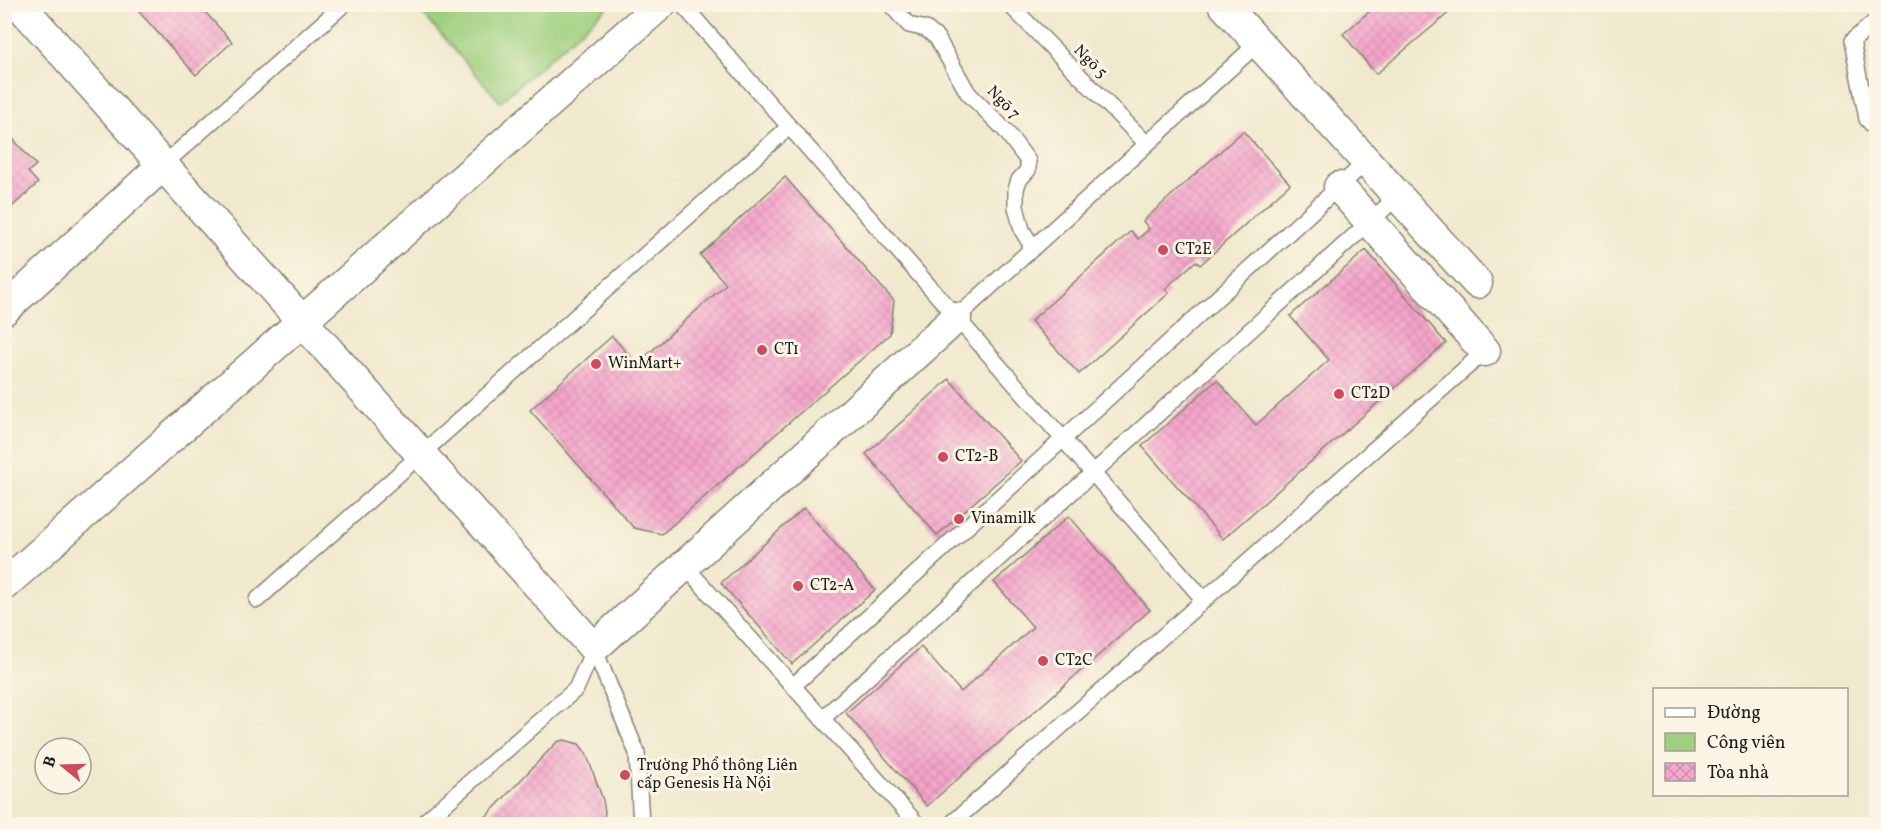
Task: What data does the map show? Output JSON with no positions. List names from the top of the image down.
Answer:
{
  "streets": {
    "lane": ["Ngõ 5", "Ngõ 7"]
  },
  "places": [
    "CT2E",
    "CT1",
    "WinMart+",
    "CT2D",
    "CT2-B",
    "Vinamilk",
    "CT2-A",
    "CT2C",
    "Trường Phổ thông Liên cấp Genesis Hà Nội"
  ],
  "legend": ["Đường", "Công viên", "Tòa nhà"],
  "north": "left"
}
